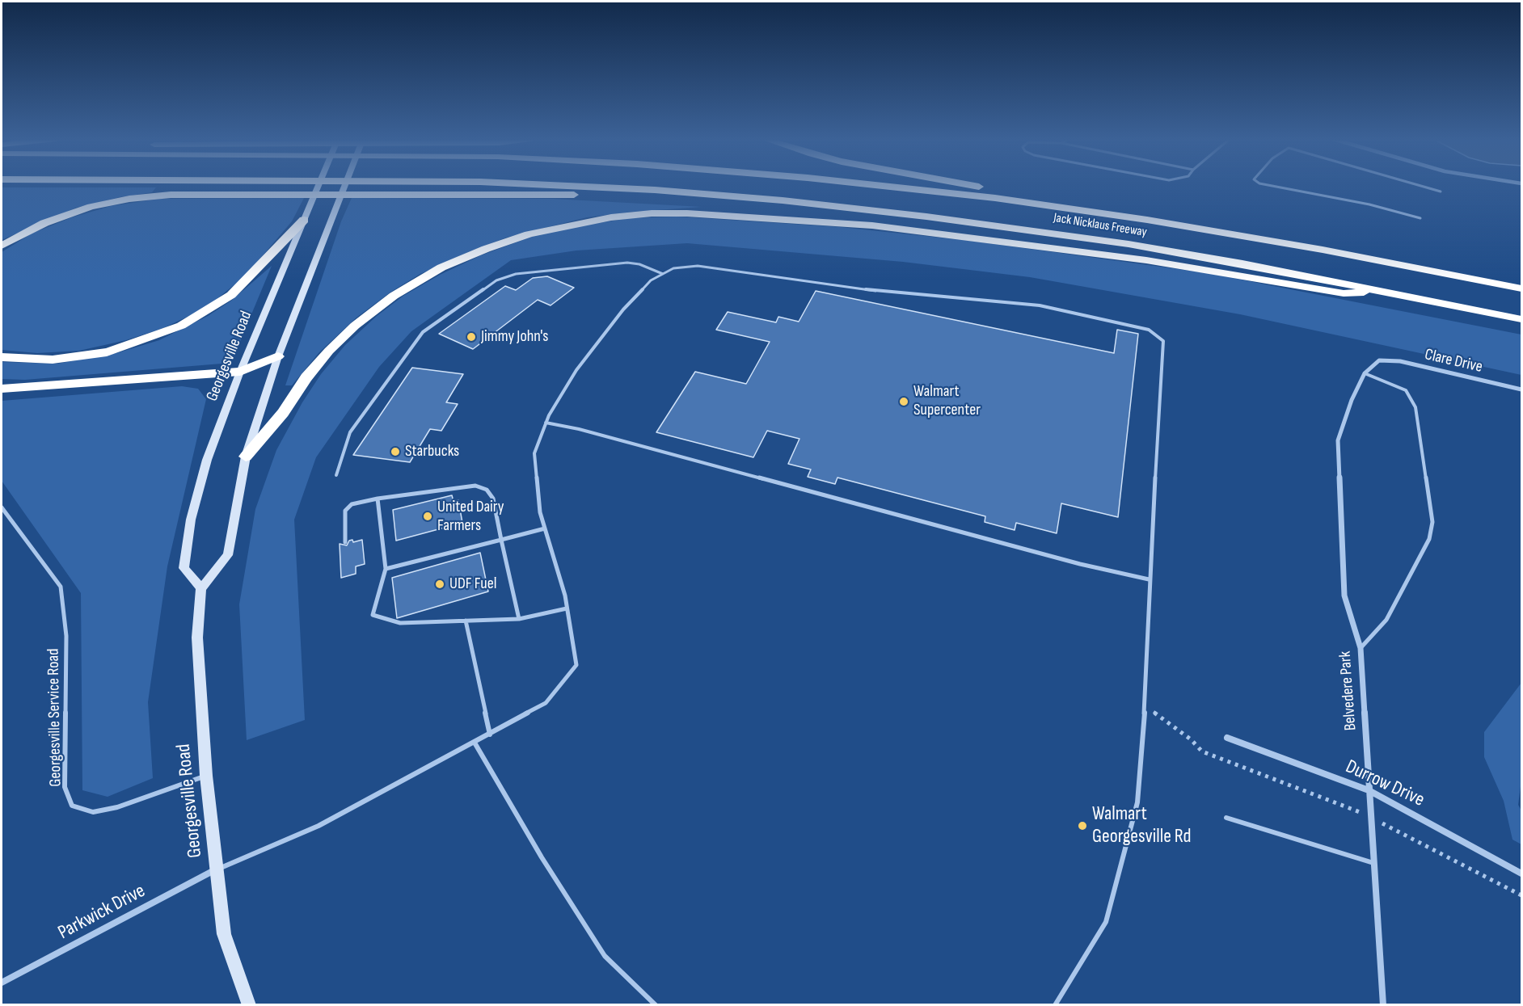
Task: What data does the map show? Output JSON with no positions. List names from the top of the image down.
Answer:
{
  "streets": {
    "highway": ["Jack Nicklaus Freeway"],
    "main road": ["Georgesville Road"],
    "street": [
      "Clare Drive",
      "Belvedere Park",
      "Durrow Drive",
      "Parkwick Drive"
    ],
    "lane": ["Georgesville Service Road"]
  },
  "crossings": [
    ["Georgesville Road", "Georgesville Service Road"],
    ["Georgesville Road", "Parkwick Drive"],
    ["Clare Drive", "Belvedere Park"],
    ["Belvedere Park", "Durrow Drive"]
  ],
  "places": [
    "Jimmy John's",
    "Walmart Supercenter",
    "Starbucks",
    "United Dairy Farmers",
    "UDF Fuel",
    "Walmart Georgesville Rd"
  ]
}
